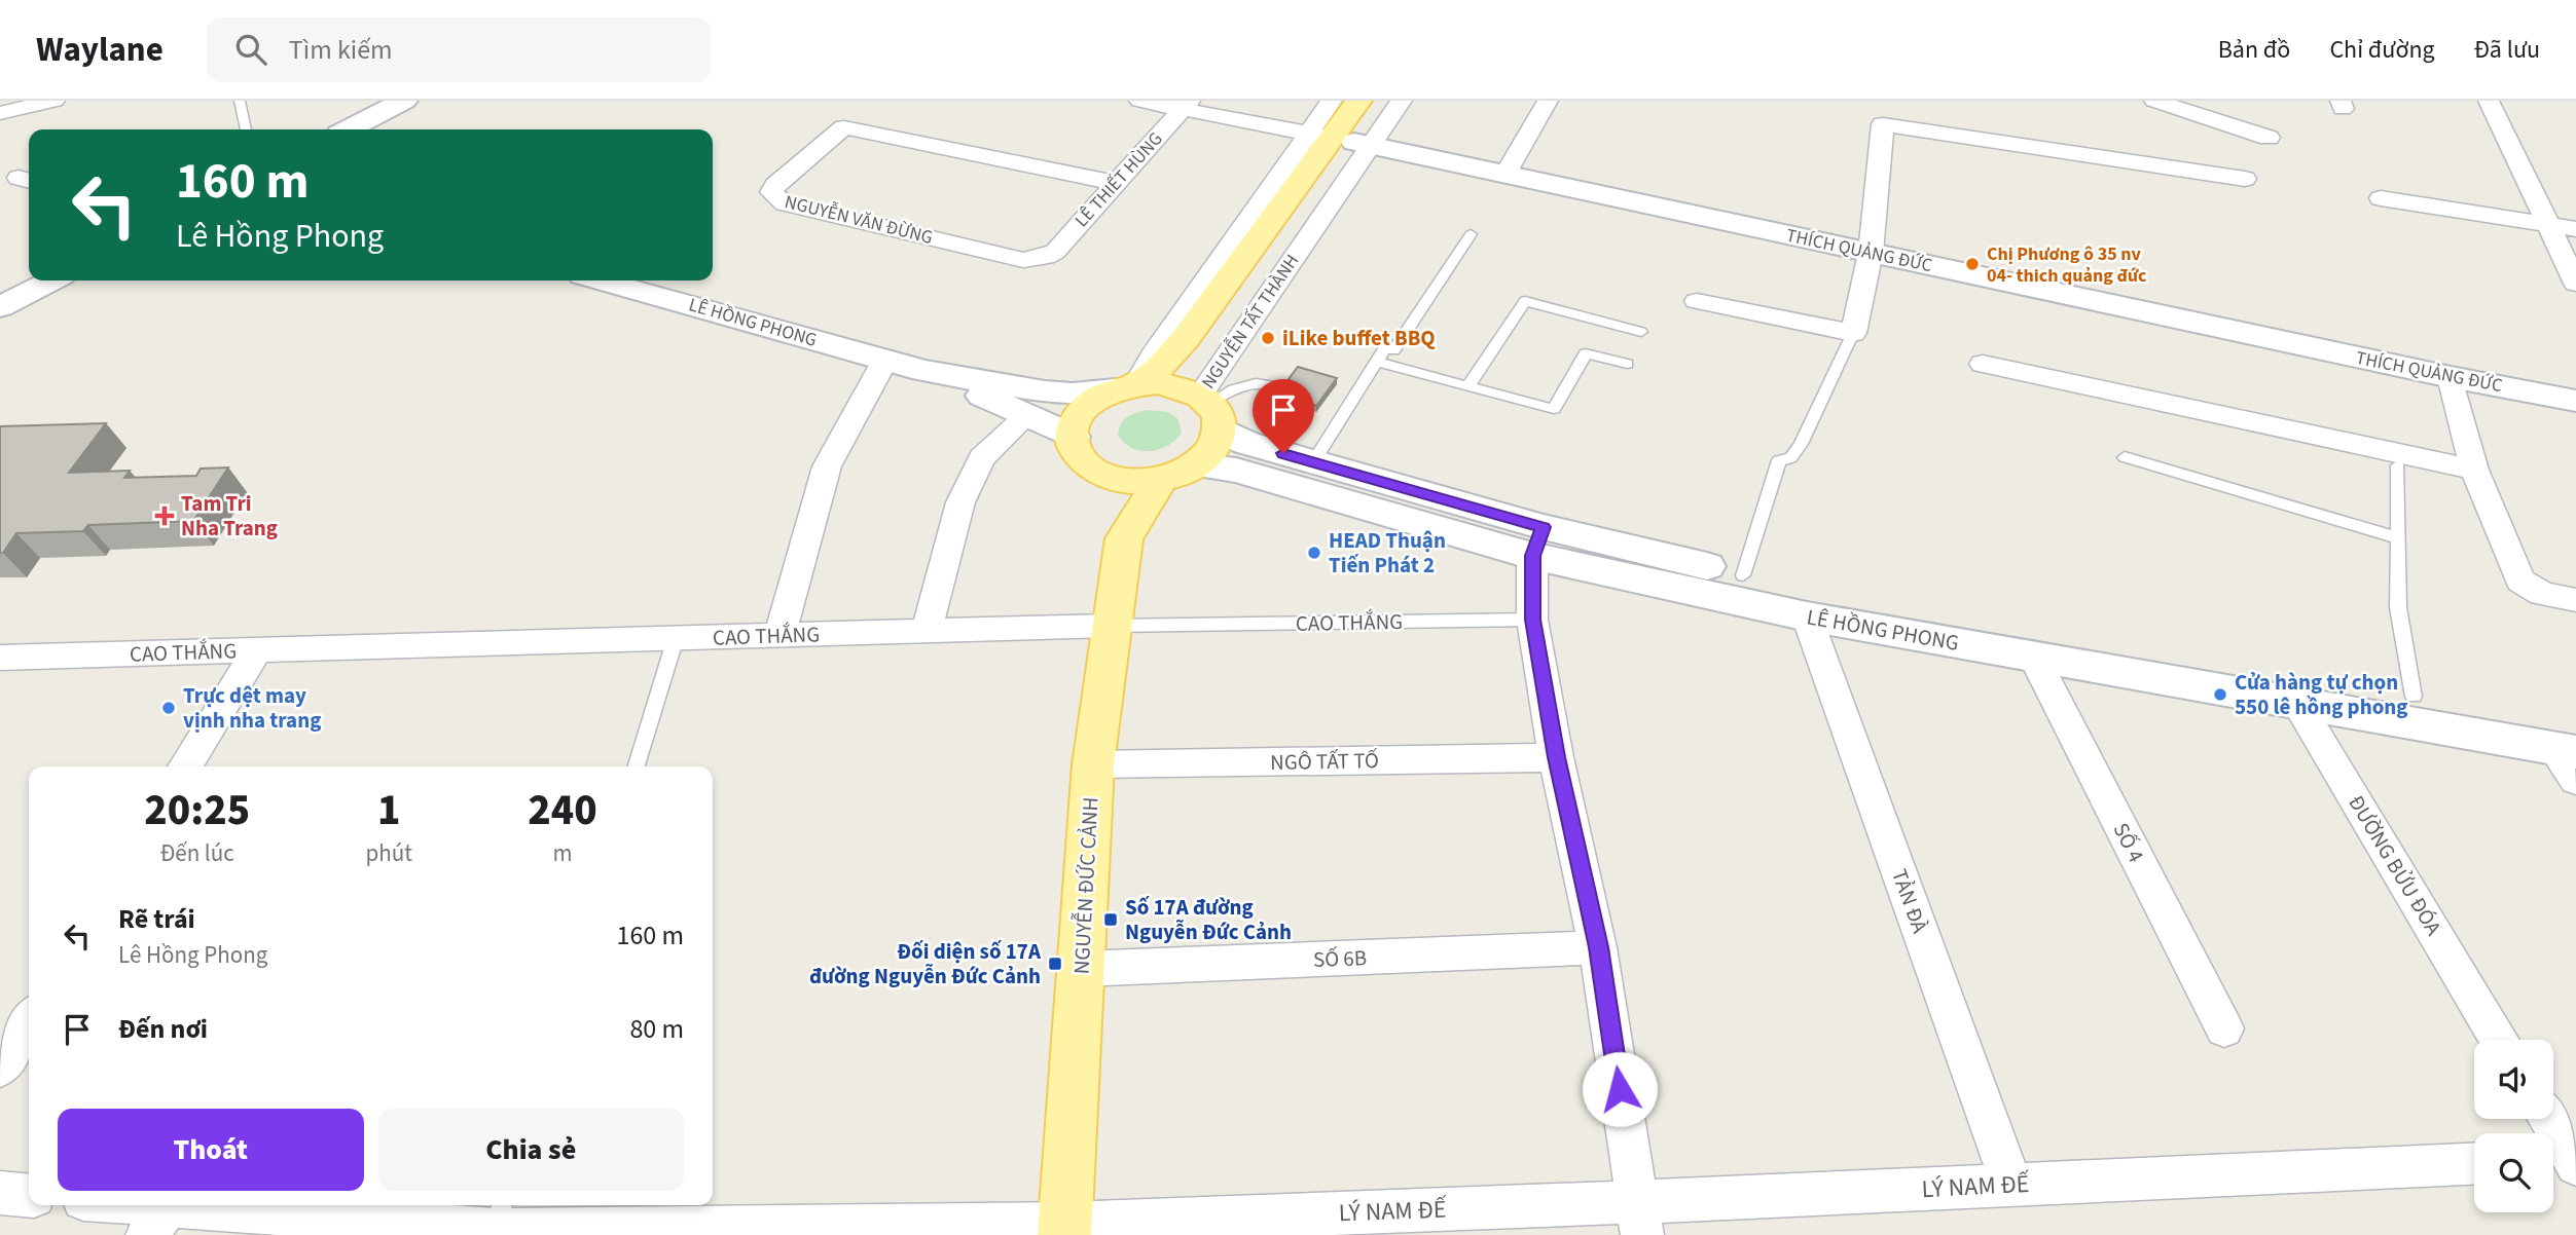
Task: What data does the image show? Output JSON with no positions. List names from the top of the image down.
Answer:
{
  "streets": {
    "main road": [
      "THÍCH QUẢNG ĐỨC",
      "NGUYỄN TẤT THÀNH",
      "LÊ HỒNG PHONG",
      "NGUYỄN ĐỨC CẢNH"
    ],
    "street": [
      "LÊ THIẾT HÙNG",
      "NGUYỄN VĂN ĐỪNG",
      "CAO THẮNG",
      "NGÔ TẤT TỐ",
      "SỐ 4",
      "ĐƯỜNG BỬU ĐÓA",
      "TẢN ĐÀ",
      "SỐ 6B",
      "LÝ NAM ĐẾ"
    ]
  },
  "crossings": [
    ["LÊ THIẾT HÙNG", "NGUYỄN VĂN ĐỪNG"],
    ["THÍCH QUẢNG ĐỨC", "NGUYỄN TẤT THÀNH"],
    ["NGUYỄN TẤT THÀNH", "LÊ HỒNG PHONG"],
    ["NGUYỄN TẤT THÀNH", "NGUYỄN ĐỨC CẢNH"],
    ["LÊ HỒNG PHONG", "SỐ 4"],
    ["LÊ HỒNG PHONG", "ĐƯỜNG BỬU ĐÓA"],
    ["LÊ HỒNG PHONG", "NGUYỄN ĐỨC CẢNH"],
    ["LÊ HỒNG PHONG", "TẢN ĐÀ"],
    ["CAO THẮNG", "NGUYỄN ĐỨC CẢNH"],
    ["NGÔ TẤT TỐ", "NGUYỄN ĐỨC CẢNH"],
    ["NGUYỄN ĐỨC CẢNH", "SỐ 6B"],
    ["NGUYỄN ĐỨC CẢNH", "LÝ NAM ĐẾ"],
    ["TẢN ĐÀ", "LÝ NAM ĐẾ"]
  ],
  "places": {
    "other": [
      "Chị Phương ô 35 nv 04- thich quảng đức",
      "iLike buffet BBQ",
      "HEAD Thuận Tiến Phát 2",
      "Cửa hàng tự chọn 550 lê hồng phong",
      "Trực dệt may vịnh nha trang"
    ],
    "health": ["Tam Tri Nha Trang"],
    "transit": ["Số 17A đường Nguyễn Đức Cảnh", "Đối diện số 17A đường Nguyễn Đức Cảnh"]
  },
  "page": {
    "header": "Waylane",
    "search": "Tìm kiếm",
    "nav": ["Bản đồ", "Chỉ đường", "Đã lưu"],
    "turn": ["160 m", "Lê Hồng Phong"],
    "eta": [
      "20:25",
      "Đến lúc",
      "1",
      "phút",
      "240",
      "m"
    ],
    "list": [
      {
        "name": "Rẽ trái",
        "note": "Lê Hồng Phong",
        "value": "160 m"
      },
      {
        "name": "Đến nơi",
        "value": "80 m"
      }
    ],
    "buttons": ["Thoát", "Chia sẻ"]
  }
}
